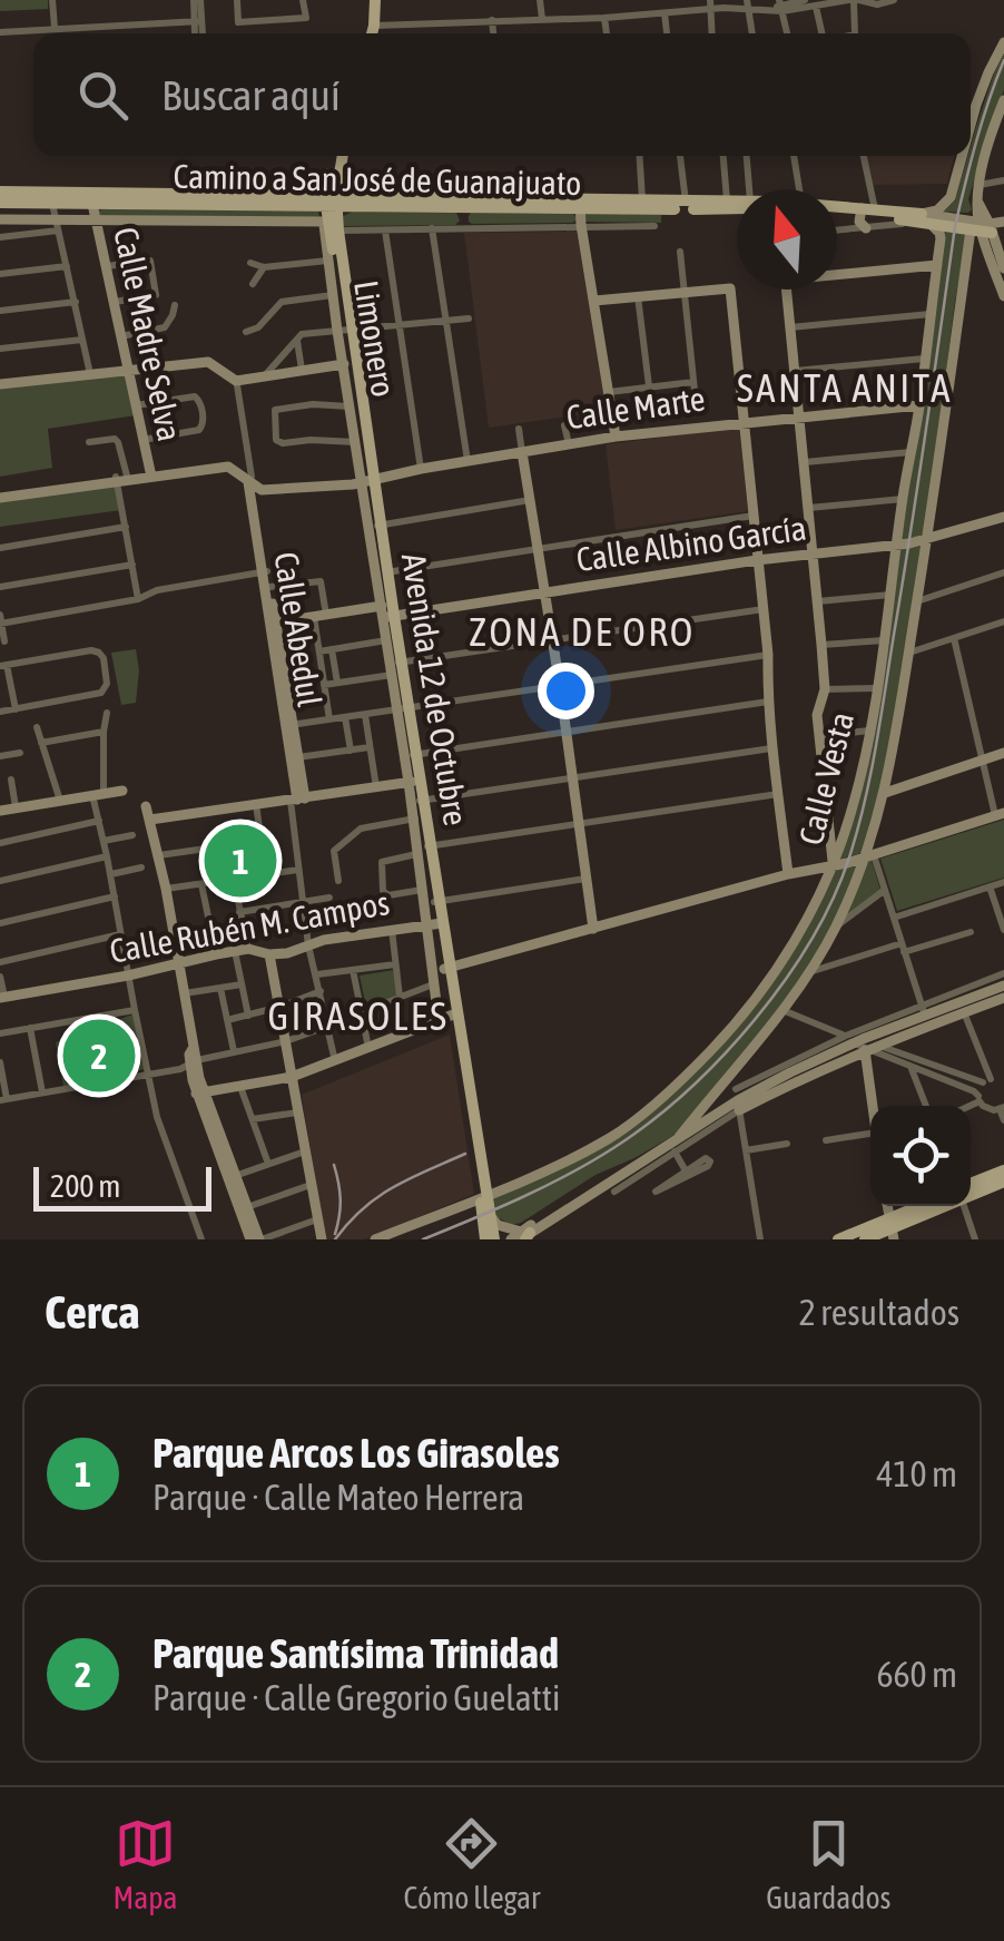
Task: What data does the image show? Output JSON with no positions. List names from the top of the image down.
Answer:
{
  "streets": {
    "main road": ["Camino a San José de Guanajuato", "Avenida 12 de Octubre"],
    "street": [
      "Calle Madre Selva",
      "Calle Marte",
      "Calle Albino García",
      "Calle Abedul",
      "Calle Vesta",
      "Calle Rubén M. Campos"
    ]
  },
  "crossings": [
    ["Camino a San José de Guanajuato", "Calle Madre Selva"],
    ["Camino a San José de Guanajuato", "Avenida 12 de Octubre"],
    ["Camino a San José de Guanajuato", "Calle Vesta"],
    ["Calle Madre Selva", "Calle Marte"],
    ["Calle Marte", "Calle Abedul"],
    ["Calle Marte", "Avenida 12 de Octubre"],
    ["Calle Marte", "Calle Vesta"],
    ["Calle Albino García", "Calle Abedul"],
    ["Calle Albino García", "Avenida 12 de Octubre"],
    ["Calle Albino García", "Calle Vesta"],
    ["Avenida 12 de Octubre", "Calle Vesta"],
    ["Avenida 12 de Octubre", "Calle Rubén M. Campos"]
  ],
  "districts": ["SANTA ANITA", "ZONA DE ORO", "GIRASOLES"],
  "scale_bar": "200 m",
  "north": "top",
  "page": {
    "search": "Buscar aquí",
    "pins": ["1", "2"],
    "scale": "200 m",
    "heading": ["Cerca", "2 resultados"],
    "list": [
      {
        "mark": "1",
        "name": "Parque Arcos Los Girasoles",
        "note": "Parque · Calle Mateo Herrera",
        "value": "410 m"
      },
      {
        "mark": "2",
        "name": "Parque Santísima Trinidad",
        "note": "Parque · Calle Gregorio Guelatti",
        "value": "660 m"
      }
    ],
    "nav": ["Mapa", "Cómo llegar", "Guardados"]
  }
}
